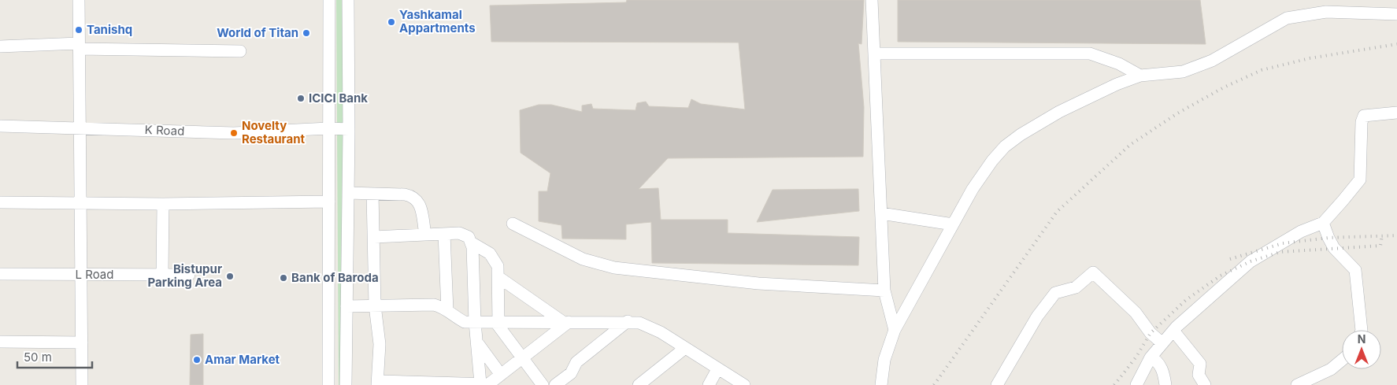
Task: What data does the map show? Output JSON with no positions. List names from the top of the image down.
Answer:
{
  "streets": {
    "street": ["K Road", "L Road"]
  },
  "places": [
    "Yashkamal Appartments",
    "Tanishq",
    "World of Titan",
    "ICICI Bank",
    "Novelty Restaurant",
    "Bistupur Parking Area",
    "Bank of Baroda",
    "Amar Market"
  ],
  "scale_bar": "50 m",
  "north": "top"
}
